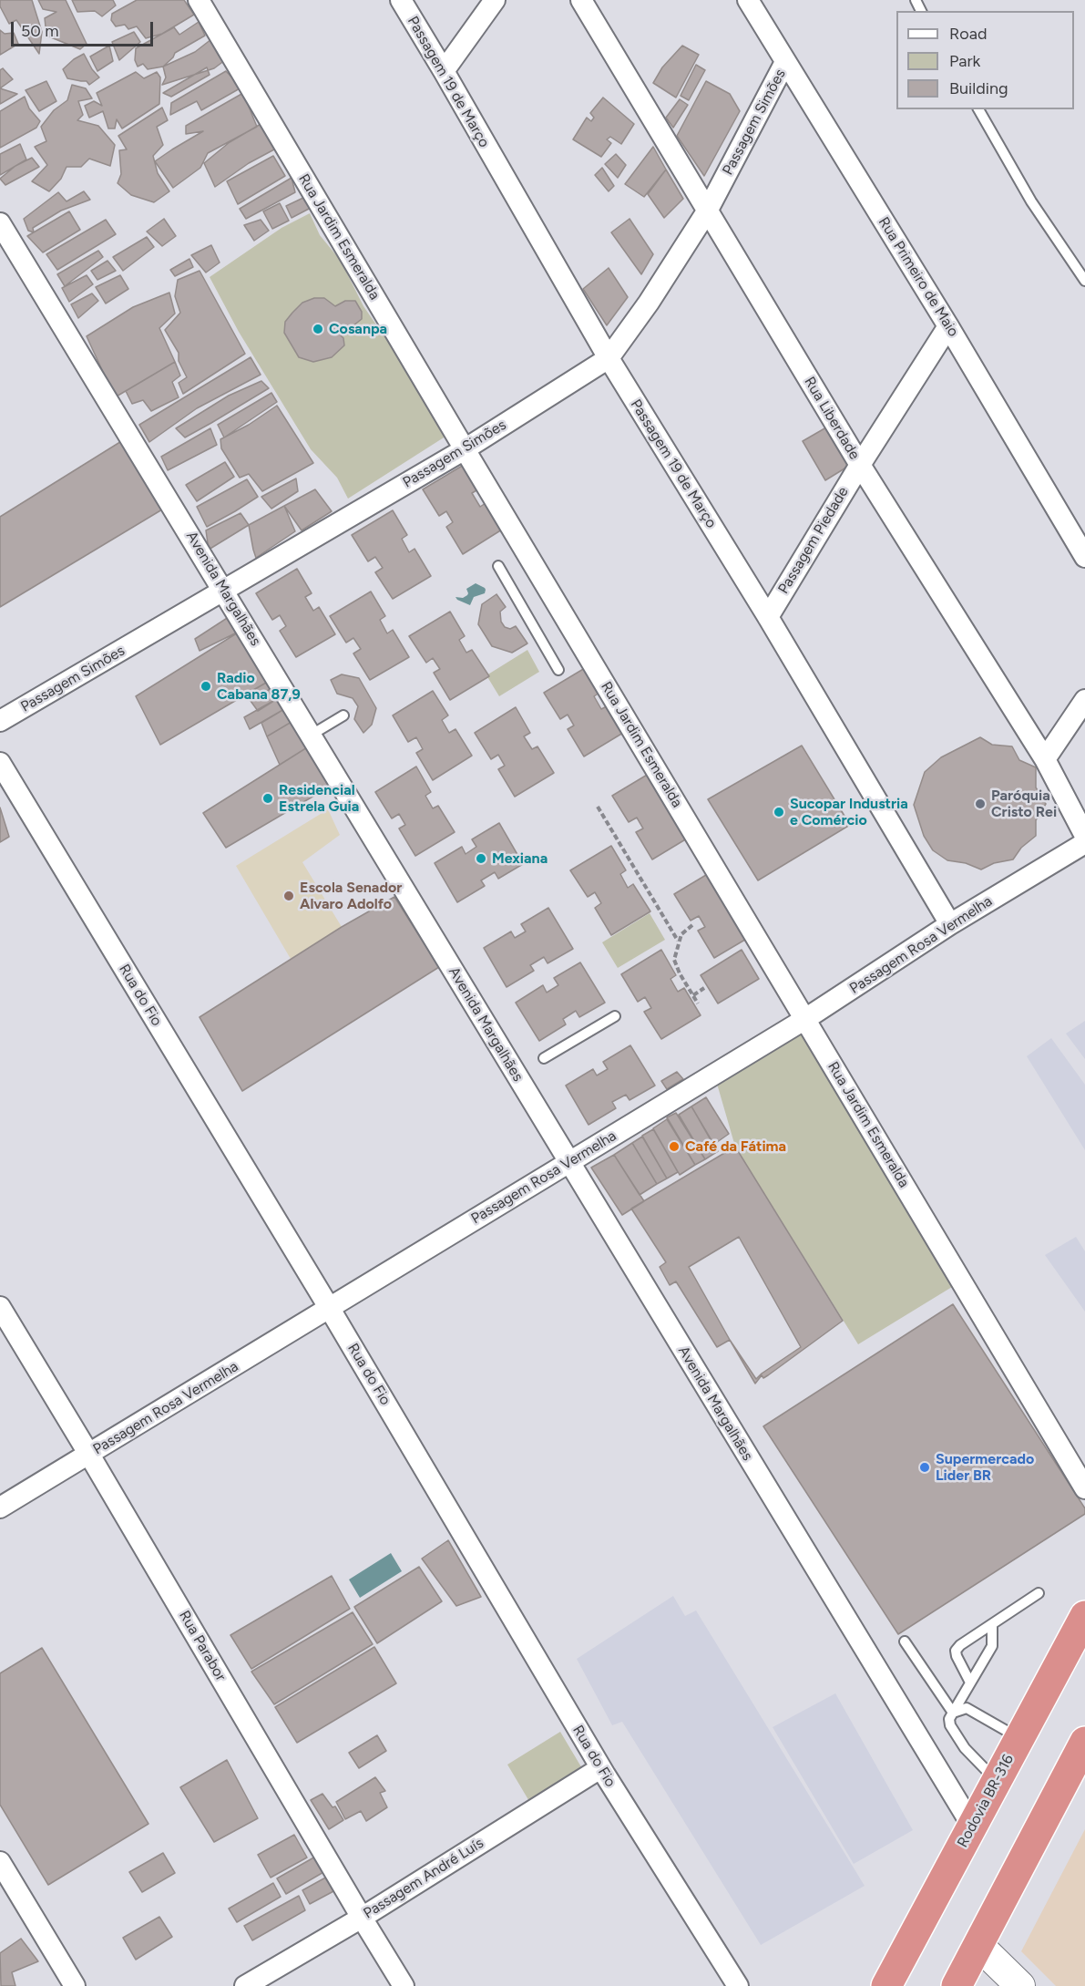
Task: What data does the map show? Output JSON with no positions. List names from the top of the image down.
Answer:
{
  "streets": {
    "highway": ["Rodovia BR-316"],
    "street": [
      "Passagem 19 de Março",
      "Passagem Simões",
      "Rua Jardim Esmeralda",
      "Rua Primeiro de Maio",
      "Rua Liberdade",
      "Passagem Piedade",
      "Avenida Margalhães",
      "Passagem Rosa Vermelha",
      "Rua do Fio",
      "Rua Parabor",
      "Passagem André Luís"
    ]
  },
  "crossings": [
    ["Passagem 19 de Março", "Passagem Simões"],
    ["Passagem 19 de Março", "Passagem Piedade"],
    ["Passagem 19 de Março", "Passagem Rosa Vermelha"],
    ["Passagem Simões", "Rua Jardim Esmeralda"],
    ["Passagem Simões", "Rua Primeiro de Maio"],
    ["Passagem Simões", "Rua Liberdade"],
    ["Passagem Simões", "Avenida Margalhães"],
    ["Rua Jardim Esmeralda", "Passagem Rosa Vermelha"],
    ["Rua Primeiro de Maio", "Passagem Piedade"],
    ["Rua Liberdade", "Passagem Piedade"],
    ["Avenida Margalhães", "Passagem Rosa Vermelha"],
    ["Avenida Margalhães", "Rodovia BR-316"],
    ["Passagem Rosa Vermelha", "Rua do Fio"],
    ["Passagem Rosa Vermelha", "Rua Parabor"],
    ["Rua do Fio", "Passagem André Luís"],
    ["Rua Parabor", "Passagem André Luís"]
  ],
  "places": [
    "Cosanpa",
    "Radio Cabana 87,9",
    "Residencial Estrela Guia",
    "Paróquia Cristo Rei",
    "Sucopar Industria e Comércio",
    "Mexiana",
    "Escola Senador Alvaro Adolfo",
    "Café da Fátima",
    "Supermercado Lider BR"
  ],
  "legend": ["Road", "Park", "Building"],
  "scale_bar": "50 m"
}
